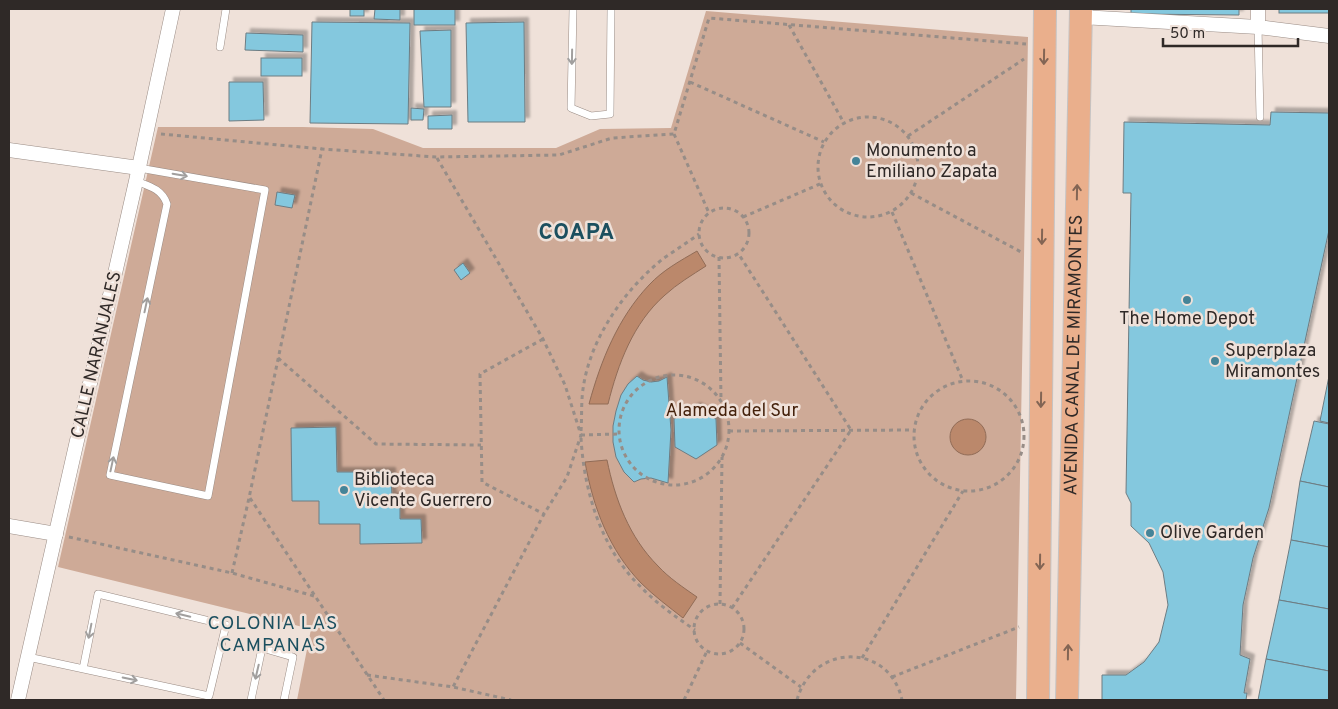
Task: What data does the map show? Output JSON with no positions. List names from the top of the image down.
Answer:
{
  "streets": {
    "main road": ["AVENIDA CANAL DE MIRAMONTES"],
    "street": ["CALLE NARANJALES"]
  },
  "districts": ["COAPA", "COLONIA LAS CAMPANAS"],
  "parks": ["Alameda del Sur"],
  "places": [
    "Monumento a Emiliano Zapata",
    "The Home Depot",
    "Superplaza Miramontes",
    "Biblioteca Vicente Guerrero",
    "Olive Garden"
  ],
  "scale_bar": "50 m"
}
